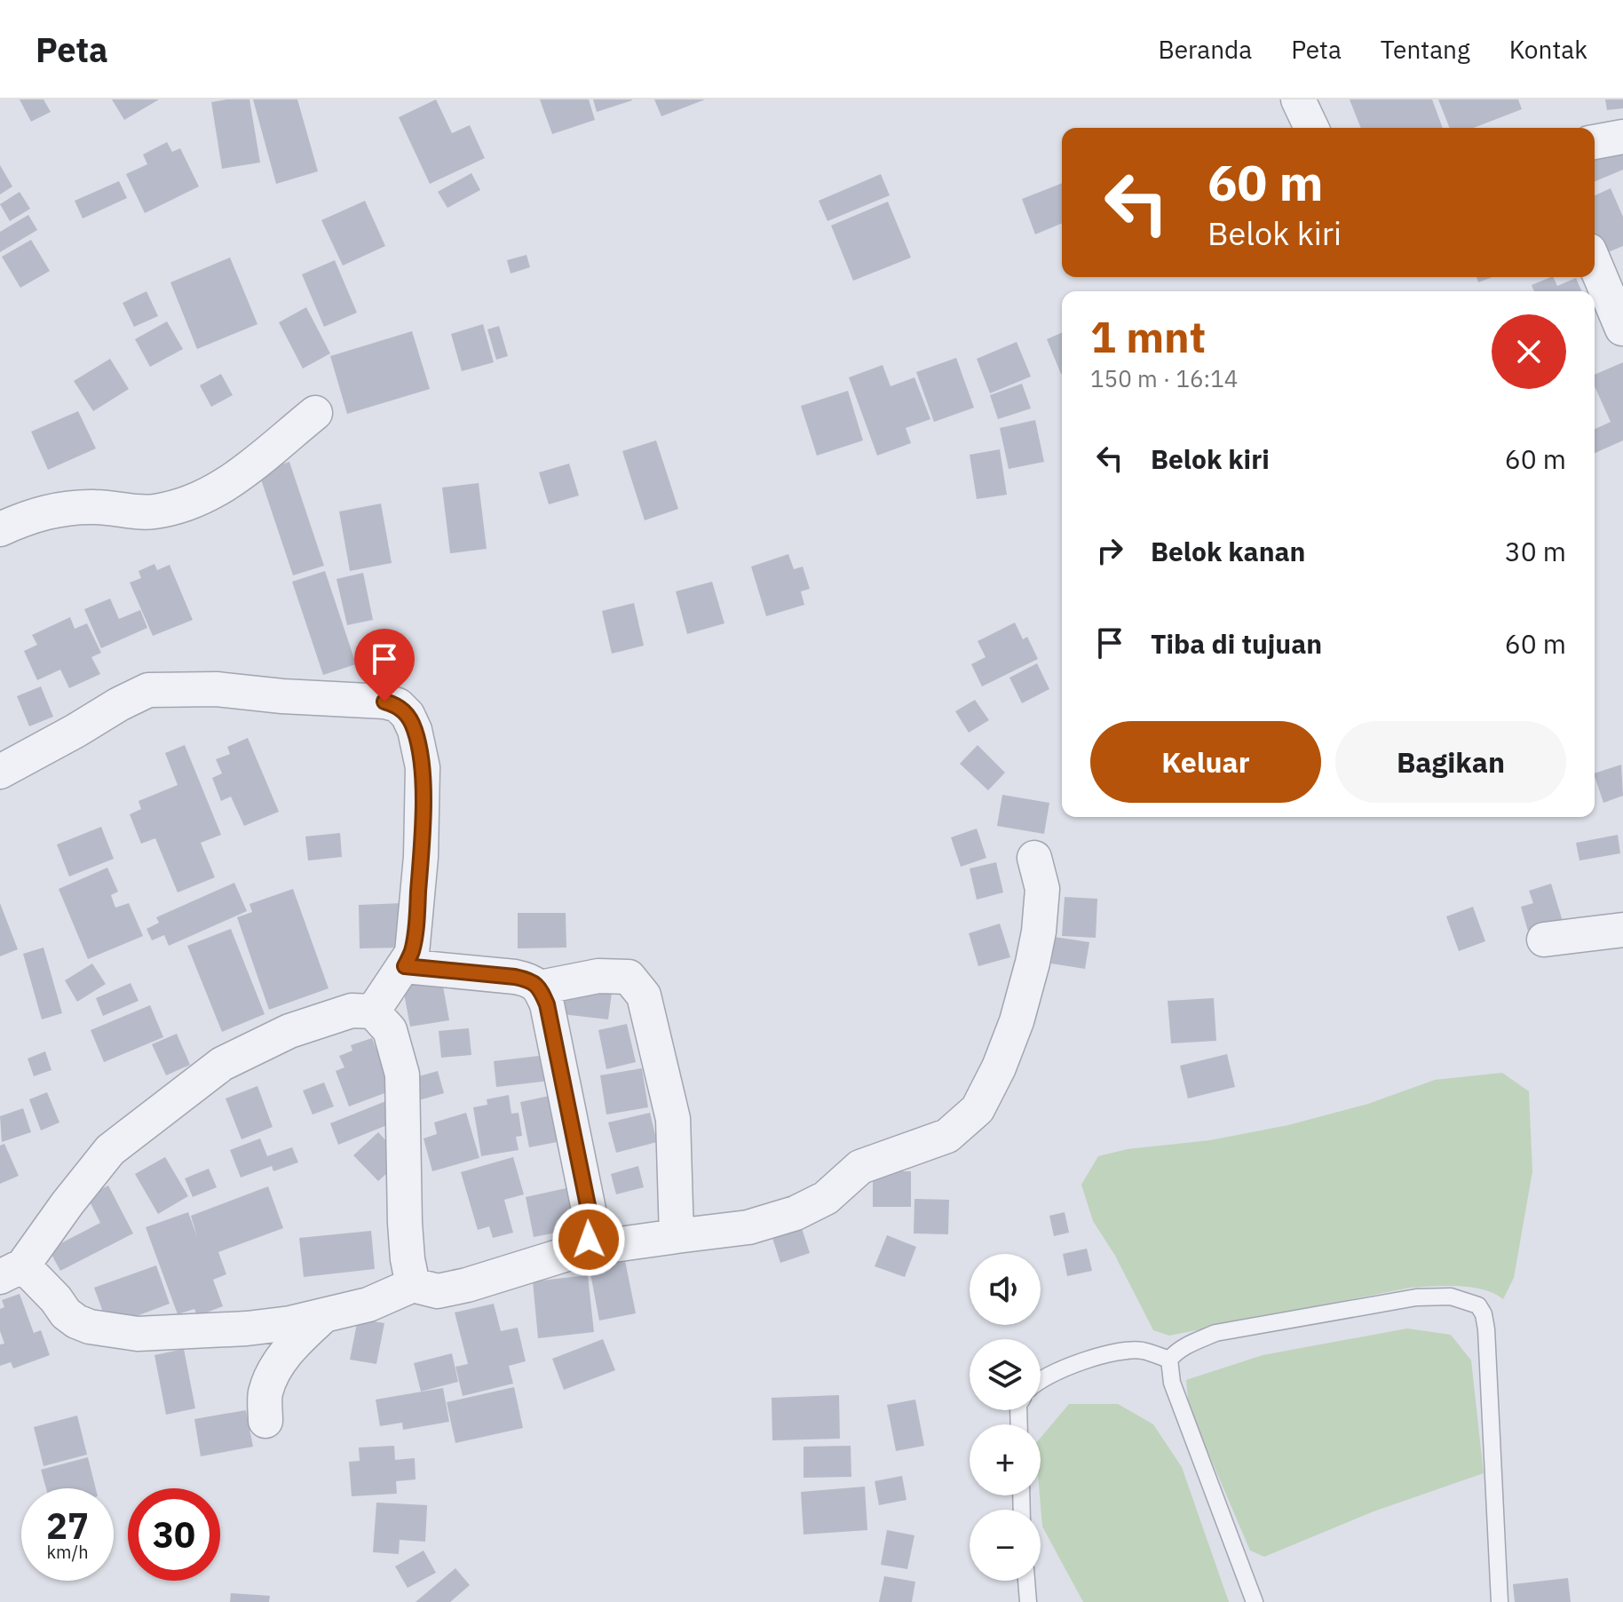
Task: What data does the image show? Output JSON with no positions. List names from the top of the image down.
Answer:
{
  "page": {
    "header": "Peta",
    "nav": [
      "Beranda",
      "Peta",
      "Tentang",
      "Kontak"
    ],
    "turn": ["60 m", "Belok kiri"],
    "heading": ["1 mnt", "150 m · 16:14"],
    "list": [
      {
        "name": "Belok kiri",
        "value": "60 m"
      },
      {
        "name": "Belok kanan",
        "value": "30 m"
      },
      {
        "name": "Tiba di tujuan",
        "value": "60 m"
      }
    ],
    "buttons": ["Keluar", "Bagikan"],
    "map_buttons": ["+", "−"],
    "speed": "27 km/h",
    "limit": "30"
  }
}
